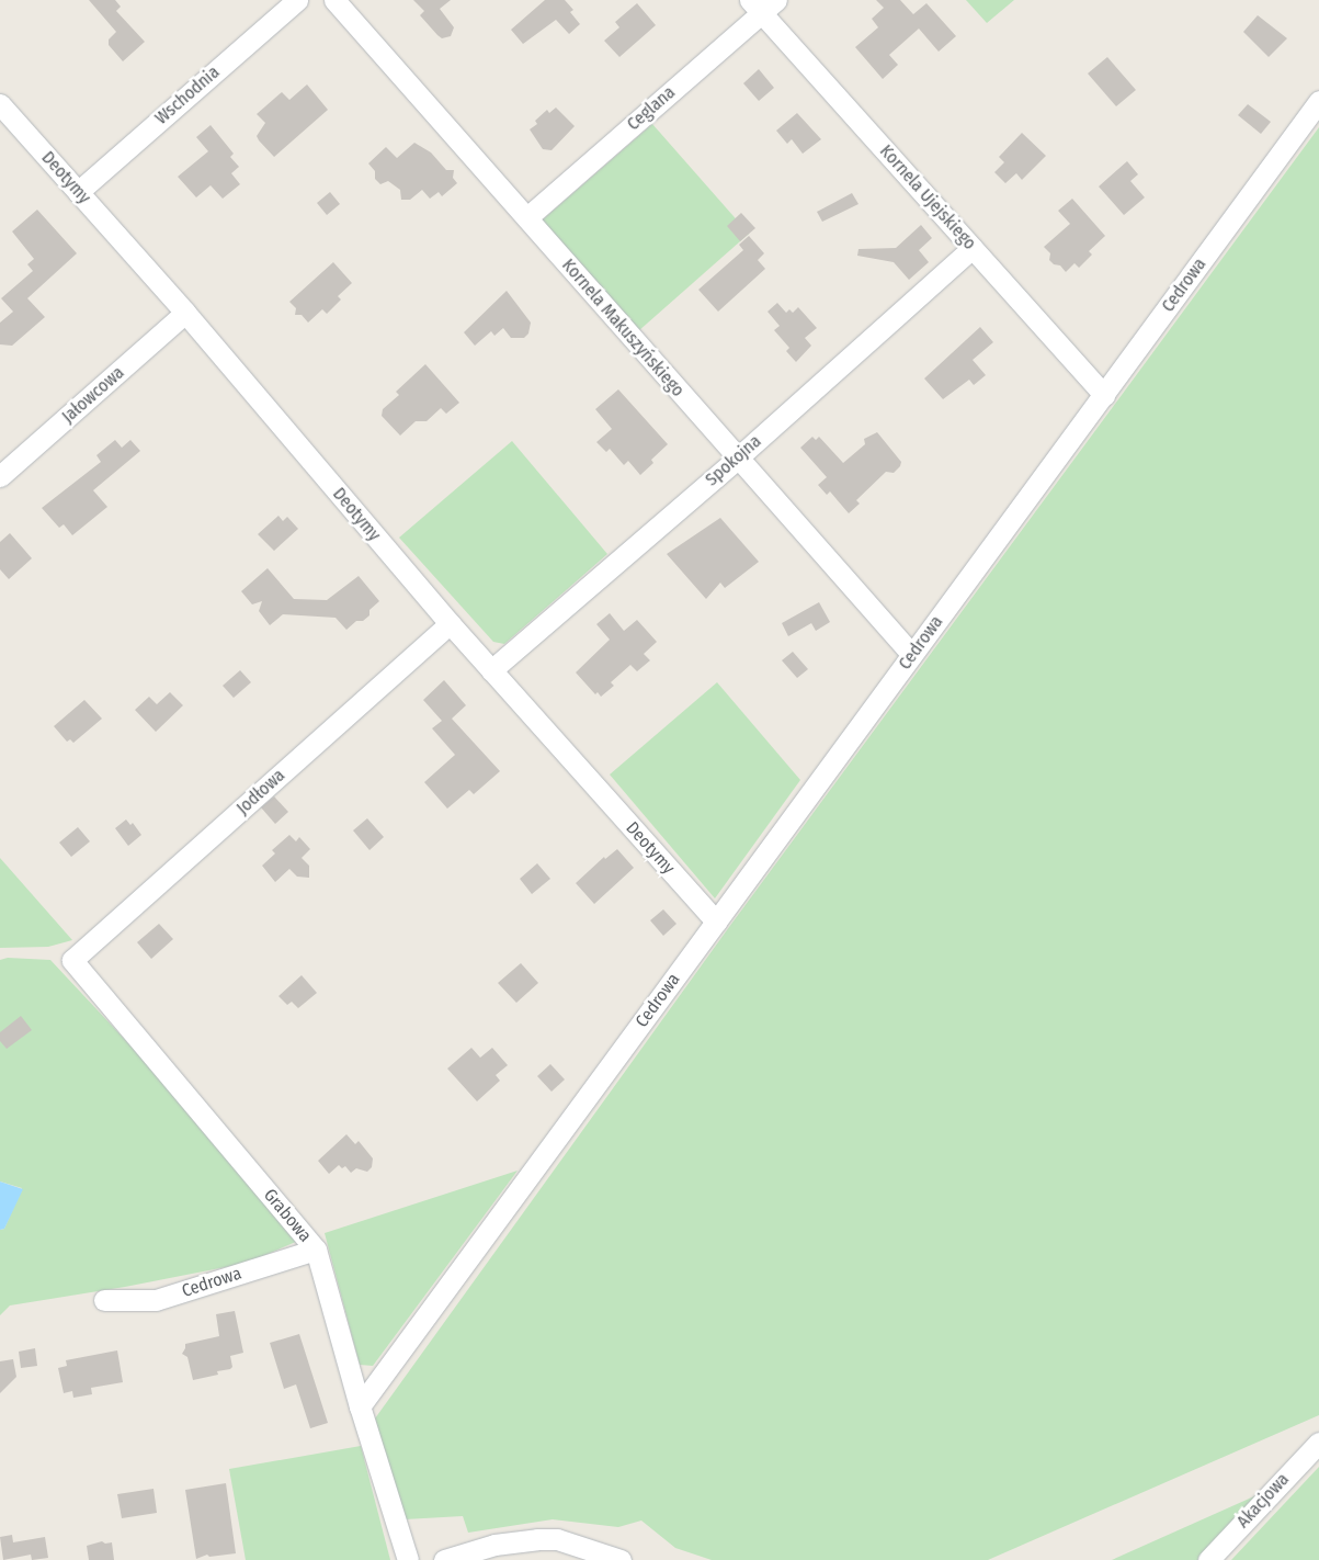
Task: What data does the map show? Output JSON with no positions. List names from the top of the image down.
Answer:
{
  "streets": {
    "street": [
      "Wschodnia",
      "Ceglana",
      "Deotymy",
      "Kornela Ujejskiego",
      "Cedrowa",
      "Kornela Makuszyńskiego",
      "Jałowcowa",
      "Spokojna",
      "Jodłowa",
      "Grabowa",
      "Akacjowa"
    ]
  },
  "crossings": [
    ["Wschodnia", "Deotymy"],
    ["Ceglana", "Kornela Ujejskiego"],
    ["Ceglana", "Kornela Makuszyńskiego"],
    ["Deotymy", "Cedrowa"],
    ["Deotymy", "Jałowcowa"],
    ["Deotymy", "Spokojna"],
    ["Deotymy", "Jodłowa"],
    ["Kornela Ujejskiego", "Cedrowa"],
    ["Kornela Ujejskiego", "Spokojna"],
    ["Cedrowa", "Kornela Makuszyńskiego"],
    ["Cedrowa", "Grabowa"],
    ["Kornela Makuszyńskiego", "Spokojna"],
    ["Jodłowa", "Grabowa"]
  ]
}
